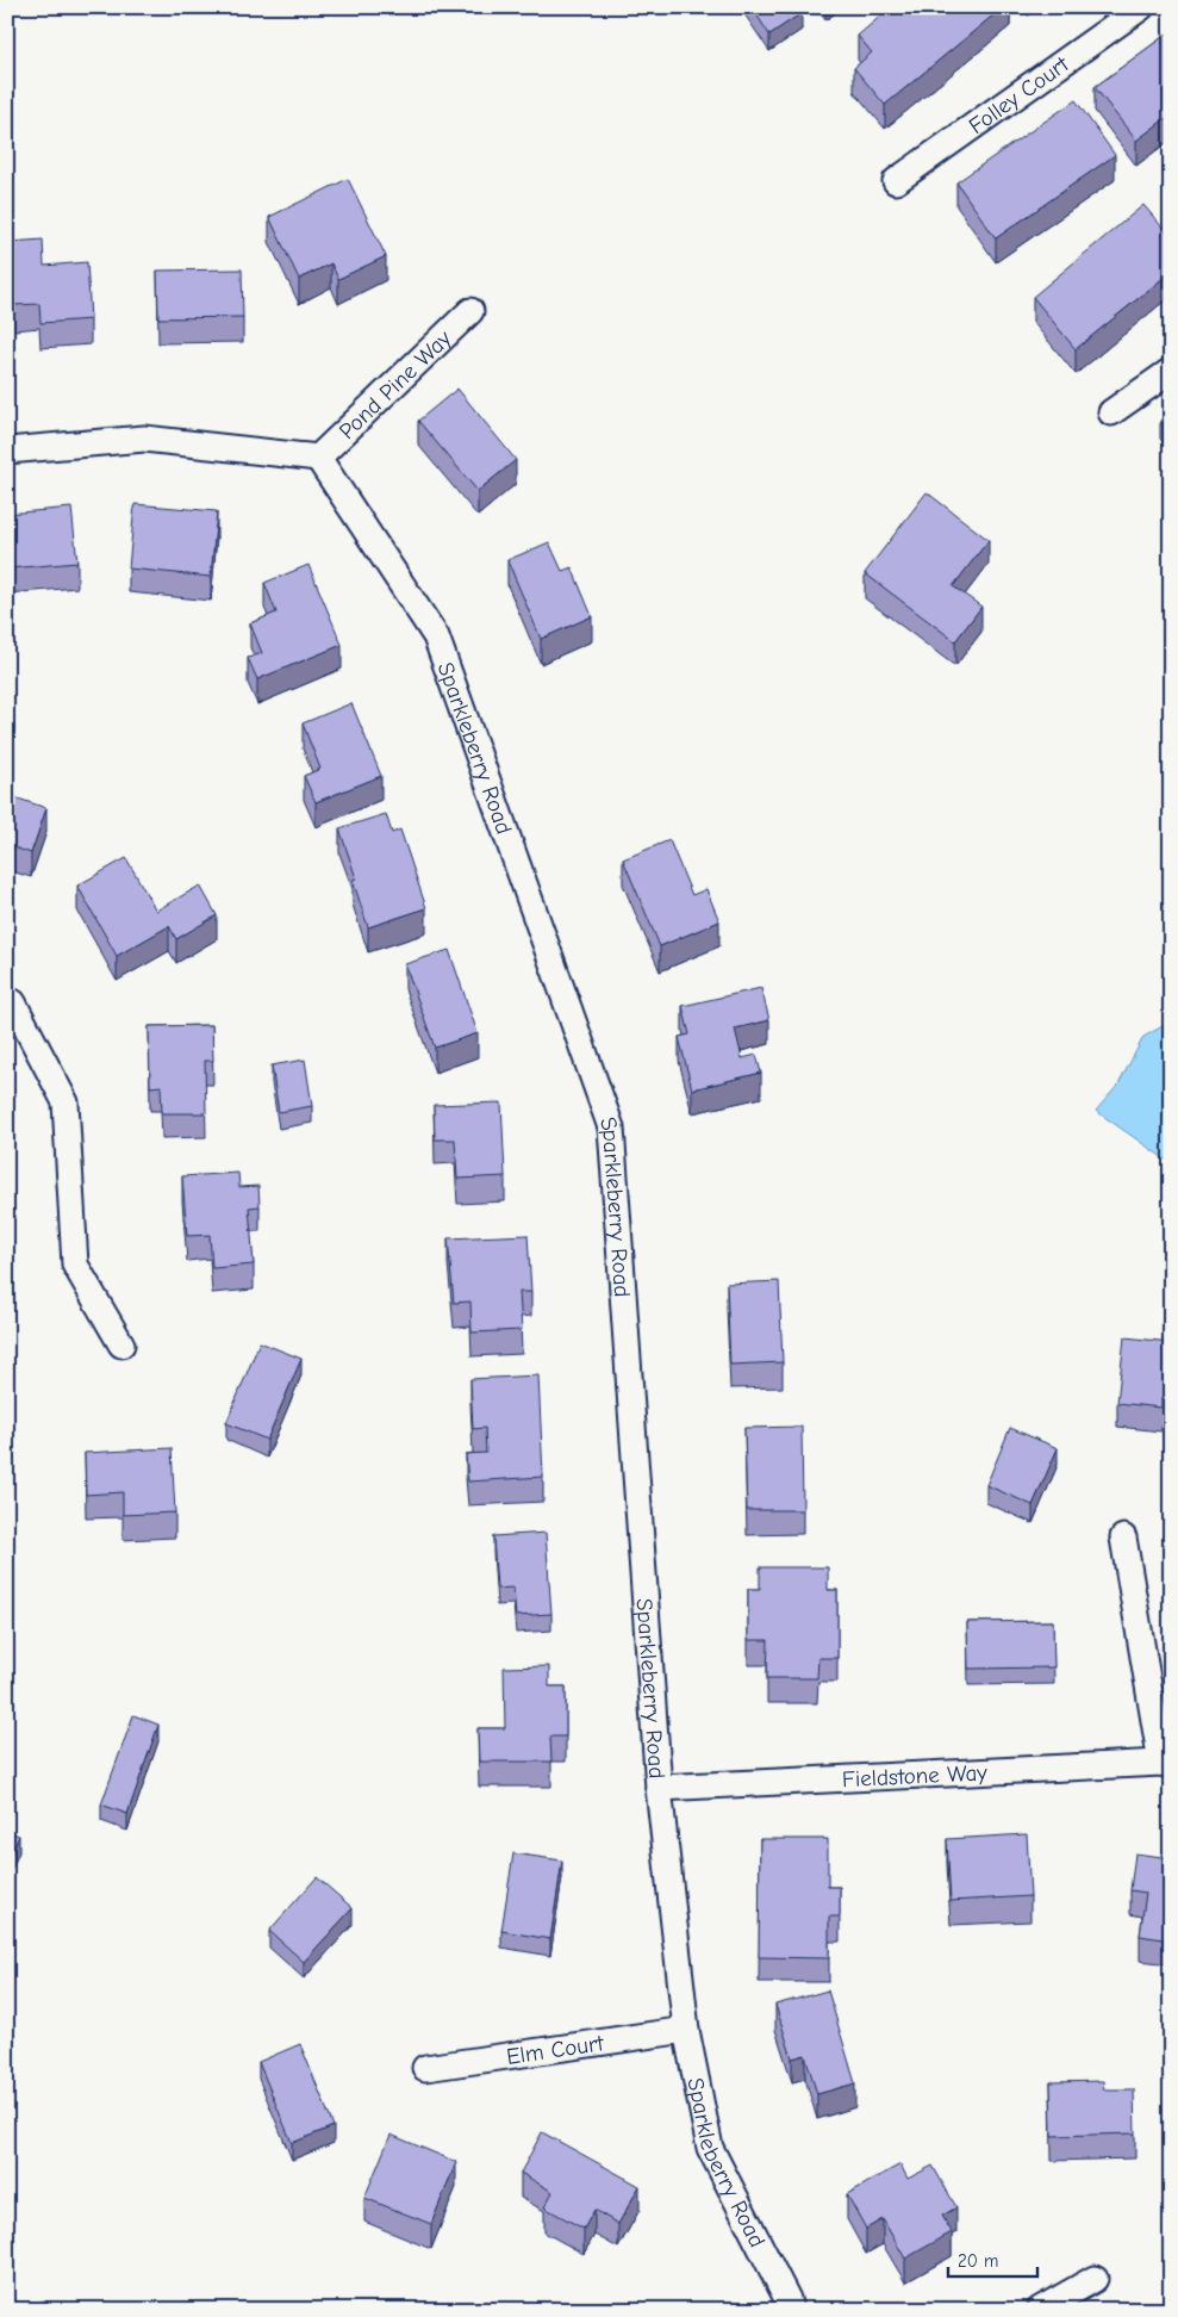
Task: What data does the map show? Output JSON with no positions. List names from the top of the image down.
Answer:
{
  "streets": {
    "street": [
      "Folley Court",
      "Pond Pine Way",
      "Sparkleberry Road",
      "Fieldstone Way",
      "Elm Court"
    ]
  },
  "crossings": [
    ["Pond Pine Way", "Sparkleberry Road"],
    ["Sparkleberry Road", "Fieldstone Way"],
    ["Sparkleberry Road", "Elm Court"]
  ],
  "scale_bar": "20 m"
}
